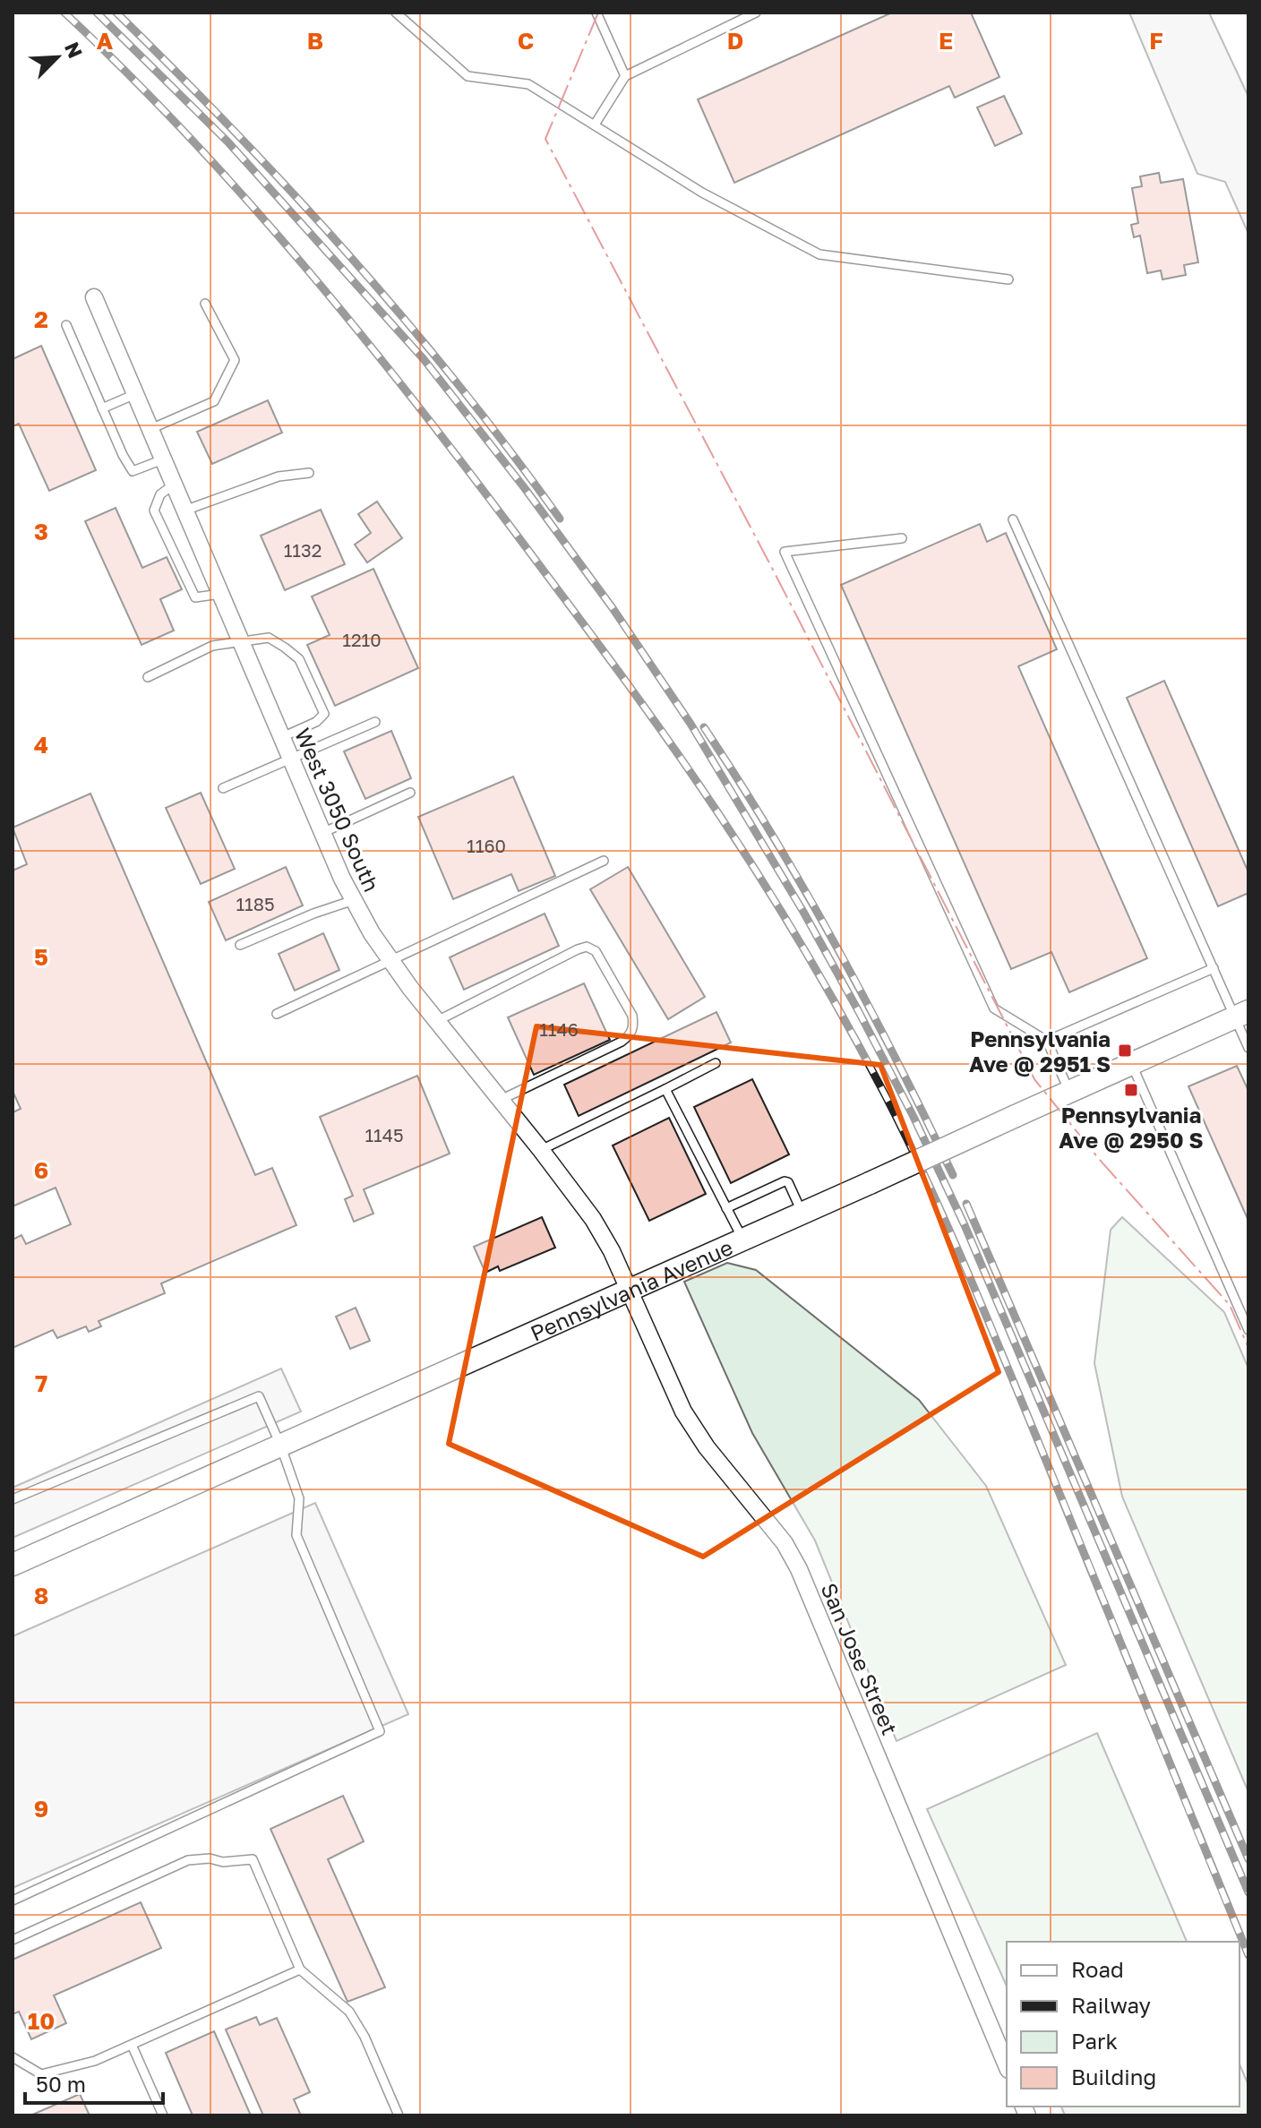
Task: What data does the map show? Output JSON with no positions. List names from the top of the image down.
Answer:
{
  "streets": {
    "street": ["West 3050 South", "Pennsylvania Avenue", "San Jose Street"]
  },
  "crossings": [
    ["West 3050 South", "Pennsylvania Avenue"],
    ["West 3050 South", "San Jose Street"],
    ["Pennsylvania Avenue", "San Jose Street"]
  ],
  "places": {
    "transit": ["Pennsylvania Ave @ 2951 S", "Pennsylvania Ave @ 2950 S"]
  },
  "house_numbers": [
    "1132",
    "1210",
    "1160",
    "1185",
    "1146",
    "1145"
  ],
  "legend": [
    "Road",
    "Railway",
    "Park",
    "Building"
  ],
  "scale_bar": "50 m",
  "north": "top right",
  "grid": {
    "columns": [
      "A",
      "B",
      "C",
      "D",
      "E",
      "F"
    ],
    "rows": [
      "2",
      "3",
      "4",
      "5",
      "6",
      "7",
      "8",
      "9",
      "10"
    ]
  }
}
